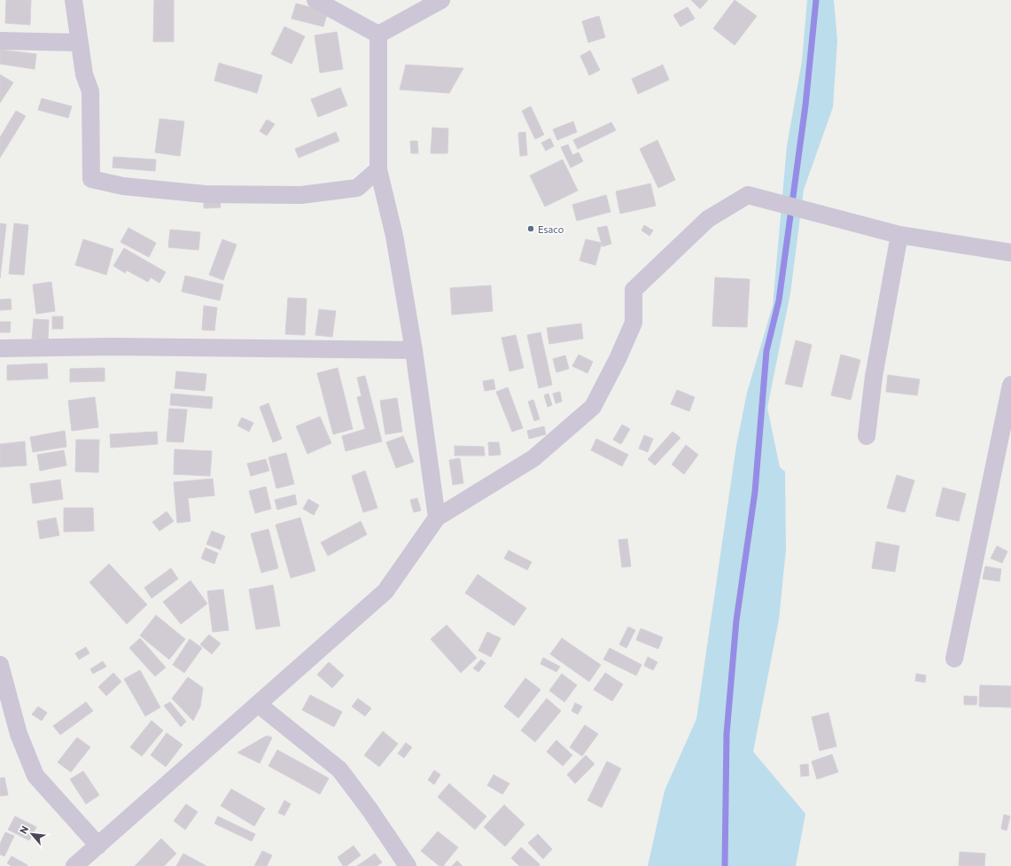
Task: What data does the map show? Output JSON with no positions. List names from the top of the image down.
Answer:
{
  "places": ["Esaco"],
  "north": "top left"
}
